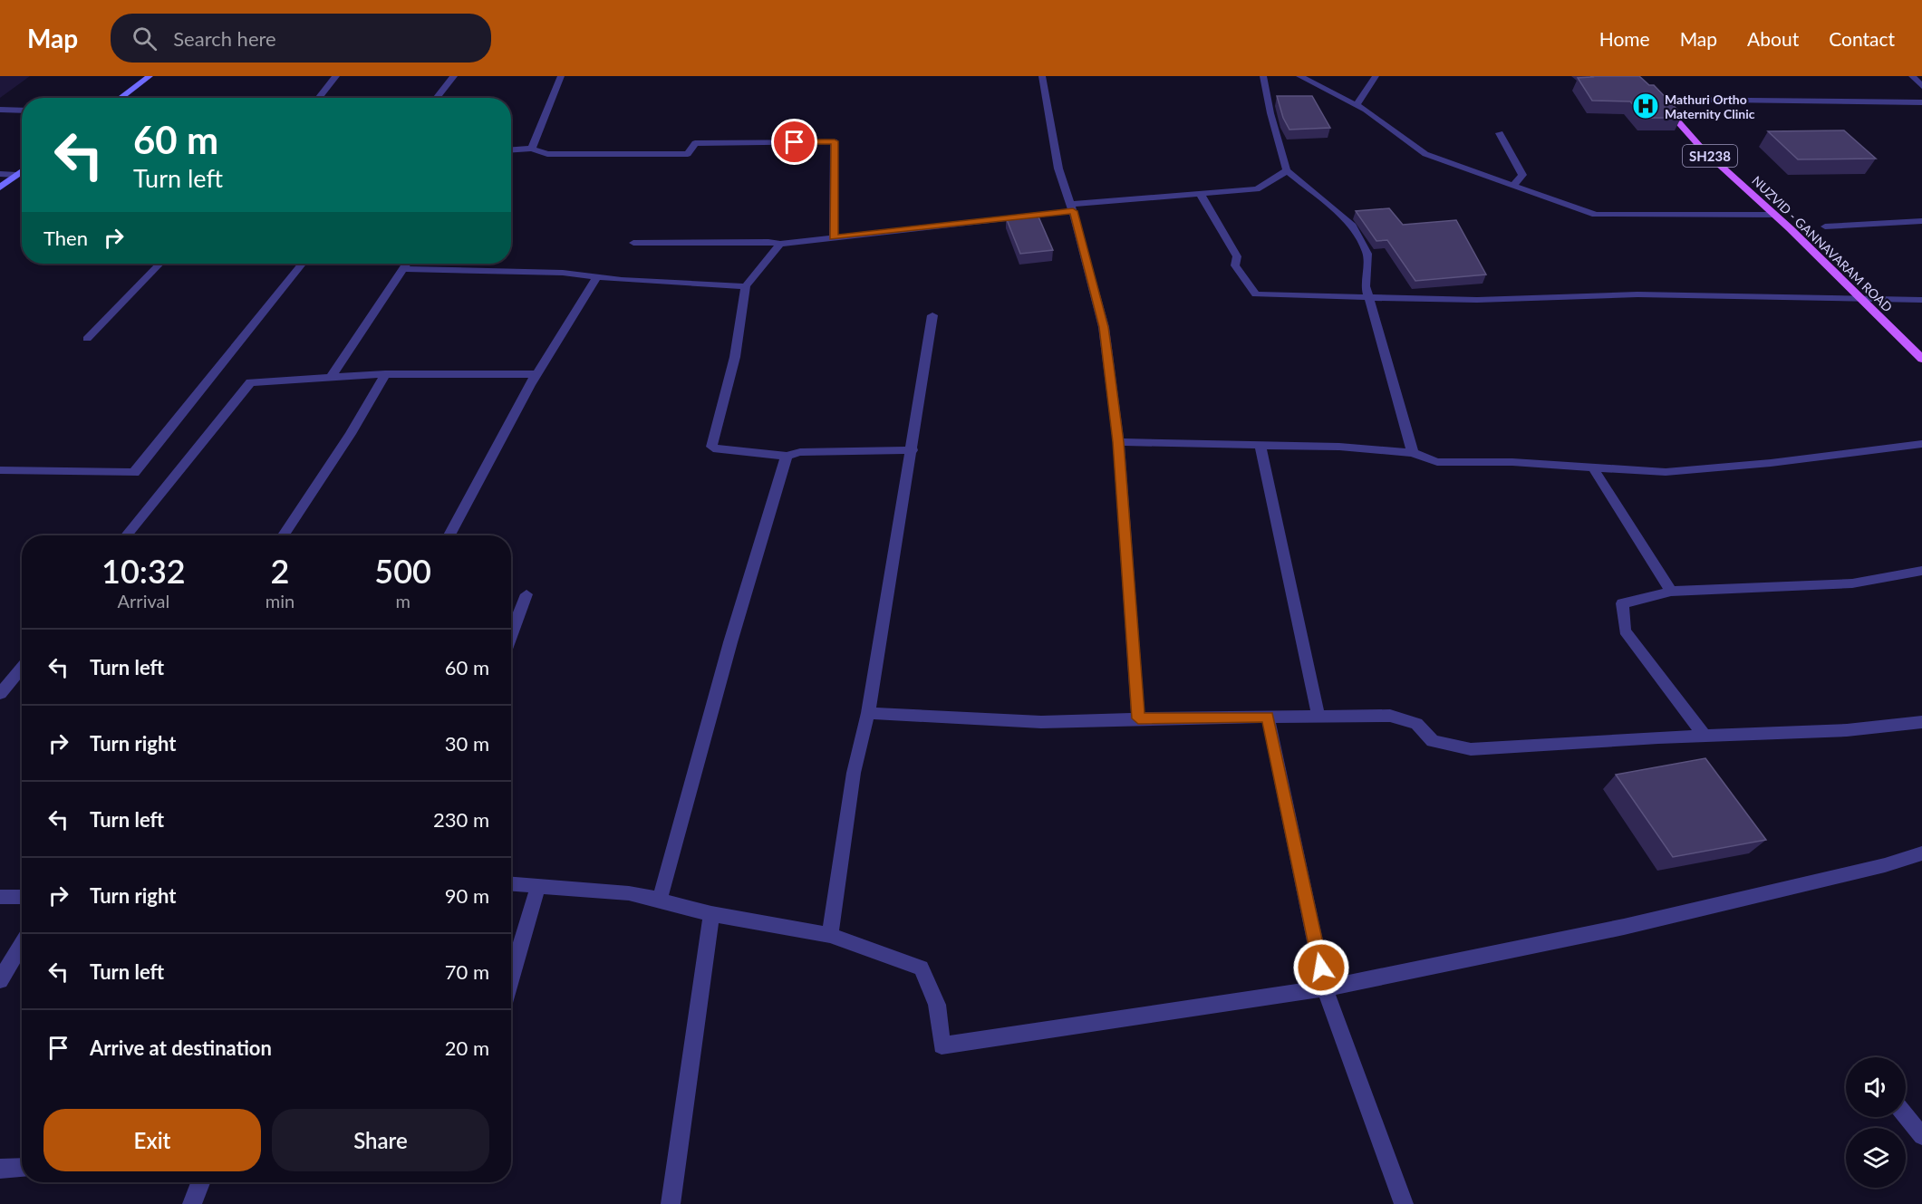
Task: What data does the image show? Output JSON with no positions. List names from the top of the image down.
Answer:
{
  "streets": {
    "main road": ["SH238", "NUZVID - GANNAVARAM ROAD"]
  },
  "places": {
    "hospital": ["Mathuri Ortho Maternity Clinic"]
  },
  "page": {
    "header": "Map",
    "search": "Search here",
    "nav": [
      "Home",
      "Map",
      "About",
      "Contact"
    ],
    "turn": ["60 m", "Turn left"],
    "then": "Then",
    "eta": [
      "10:32",
      "Arrival",
      "2",
      "min",
      "500",
      "m"
    ],
    "list": [
      {
        "name": "Turn left",
        "value": "60 m"
      },
      {
        "name": "Turn right",
        "value": "30 m"
      },
      {
        "name": "Turn left",
        "value": "230 m"
      },
      {
        "name": "Turn right",
        "value": "90 m"
      },
      {
        "name": "Turn left",
        "value": "70 m"
      },
      {
        "name": "Arrive at destination",
        "value": "20 m"
      }
    ],
    "buttons": ["Exit", "Share"]
  }
}
